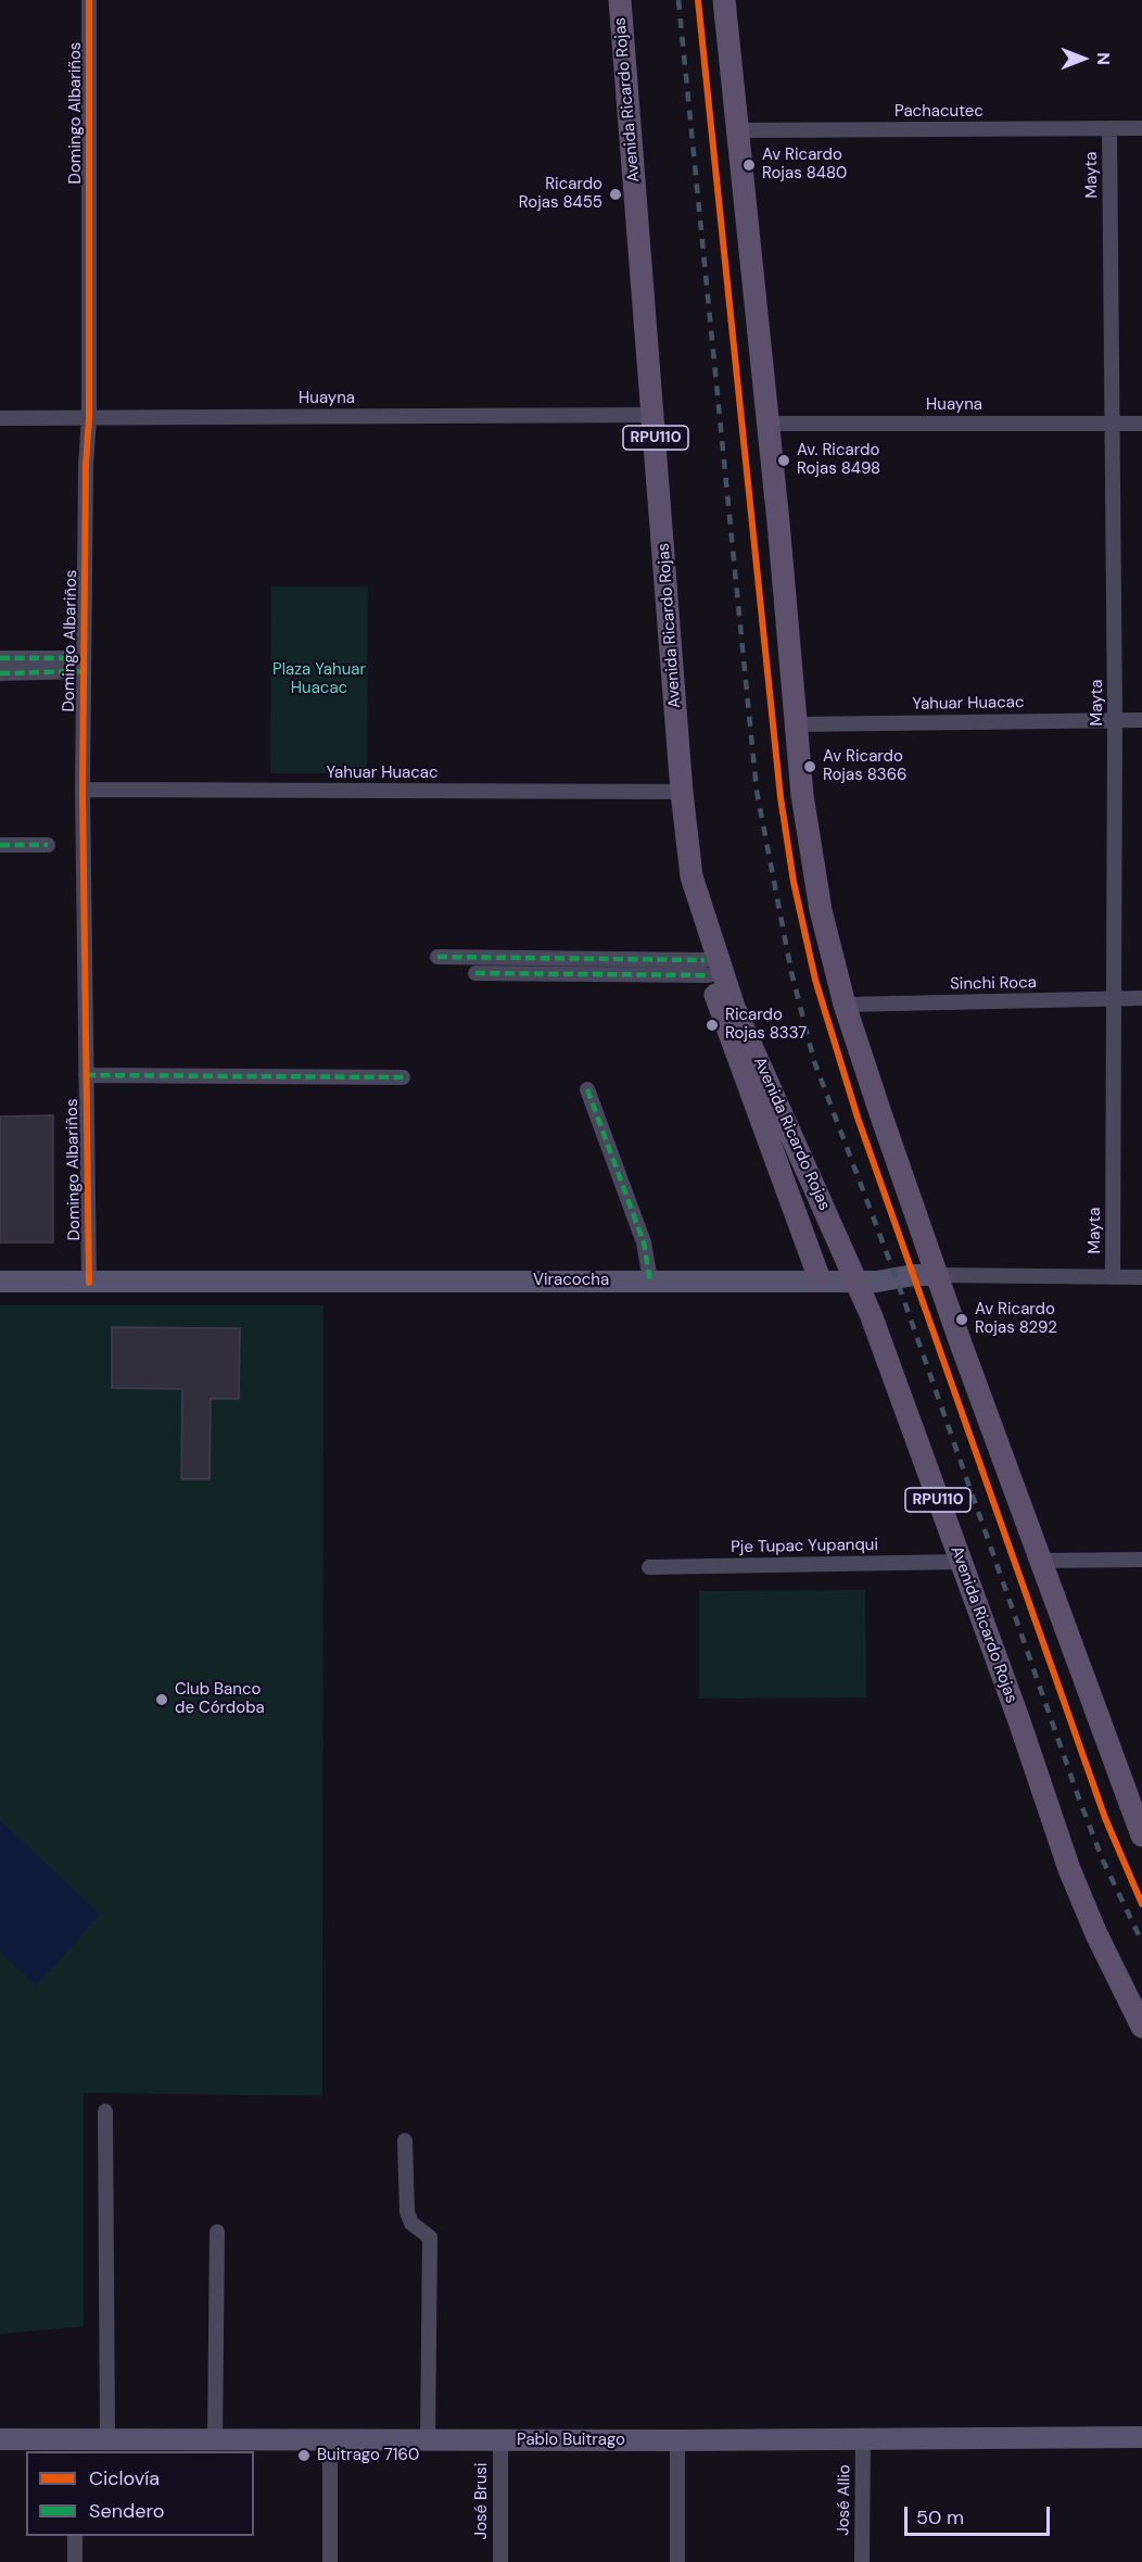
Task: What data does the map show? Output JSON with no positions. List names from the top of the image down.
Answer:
{
  "streets": {
    "main road": [
      "Avenida Ricardo Rojas",
      "RPU110",
      "Viracocha",
      "Pablo Buitrago"
    ],
    "street": [
      "Pachacutec",
      "Domingo Albariños",
      "Mayta",
      "Huayna",
      "Yahuar Huacac",
      "Sinchi Roca",
      "Pje Tupac Yupanqui",
      "José Allio",
      "José Brusi"
    ]
  },
  "crossings": [
    ["Avenida Ricardo Rojas", "Huayna"],
    ["Avenida Ricardo Rojas", "Yahuar Huacac"],
    ["Avenida Ricardo Rojas", "Viracocha"],
    ["Avenida Ricardo Rojas", "Pje Tupac Yupanqui"],
    ["Pachacutec", "Mayta"],
    ["Domingo Albariños", "Huayna"],
    ["Domingo Albariños", "Yahuar Huacac"],
    ["Domingo Albariños", "Viracocha"],
    ["Mayta", "Huayna"],
    ["Mayta", "Yahuar Huacac"],
    ["Mayta", "Sinchi Roca"],
    ["Mayta", "Viracocha"],
    ["Pablo Buitrago", "José Allio"],
    ["Pablo Buitrago", "José Brusi"]
  ],
  "parks": ["Plaza Yahuar Huacac"],
  "places": [
    "Av Ricardo Rojas 8480",
    "Ricardo Rojas 8455",
    "Av. Ricardo Rojas 8498",
    "Av Ricardo Rojas 8366",
    "Ricardo Rojas 8337",
    "Av Ricardo Rojas 8292",
    "Club Banco de Córdoba",
    "Buitrago 7160"
  ],
  "legend": ["Ciclovía", "Sendero"],
  "scale_bar": "50 m",
  "north": "right"
}
